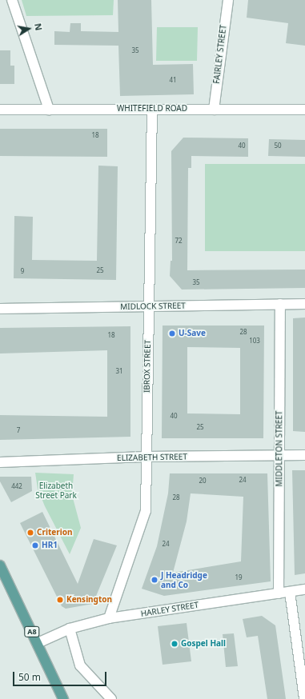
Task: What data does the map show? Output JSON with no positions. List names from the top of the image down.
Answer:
{
  "streets": {
    "main road": ["A8"],
    "street": [
      "FAIRLEY STREET",
      "WHITEFIELD ROAD",
      "MIDLOCK STREET",
      "IBROX STREET",
      "MIDDLETON STREET",
      "ELIZABETH STREET",
      "HARLEY STREET"
    ]
  },
  "crossings": [
    ["FAIRLEY STREET", "WHITEFIELD ROAD"],
    ["WHITEFIELD ROAD", "IBROX STREET"],
    ["MIDLOCK STREET", "IBROX STREET"],
    ["MIDLOCK STREET", "MIDDLETON STREET"],
    ["IBROX STREET", "ELIZABETH STREET"],
    ["IBROX STREET", "HARLEY STREET"],
    ["MIDDLETON STREET", "ELIZABETH STREET"],
    ["MIDDLETON STREET", "HARLEY STREET"],
    ["HARLEY STREET", "A8"]
  ],
  "parks": ["Elizabeth Street Park"],
  "places": [
    "U-Save",
    "Criterion",
    "HR1",
    "J Headridge and Co",
    "Kensington",
    "Gospel Hall"
  ],
  "house_numbers": [
    "35",
    "41",
    "18",
    "40",
    "50",
    "72",
    "25",
    "9",
    "35",
    "28",
    "18",
    "103",
    "31",
    "40",
    "25",
    "7",
    "24",
    "20",
    "442",
    "28",
    "24",
    "19"
  ],
  "scale_bar": "50 m",
  "north": "right"
}
